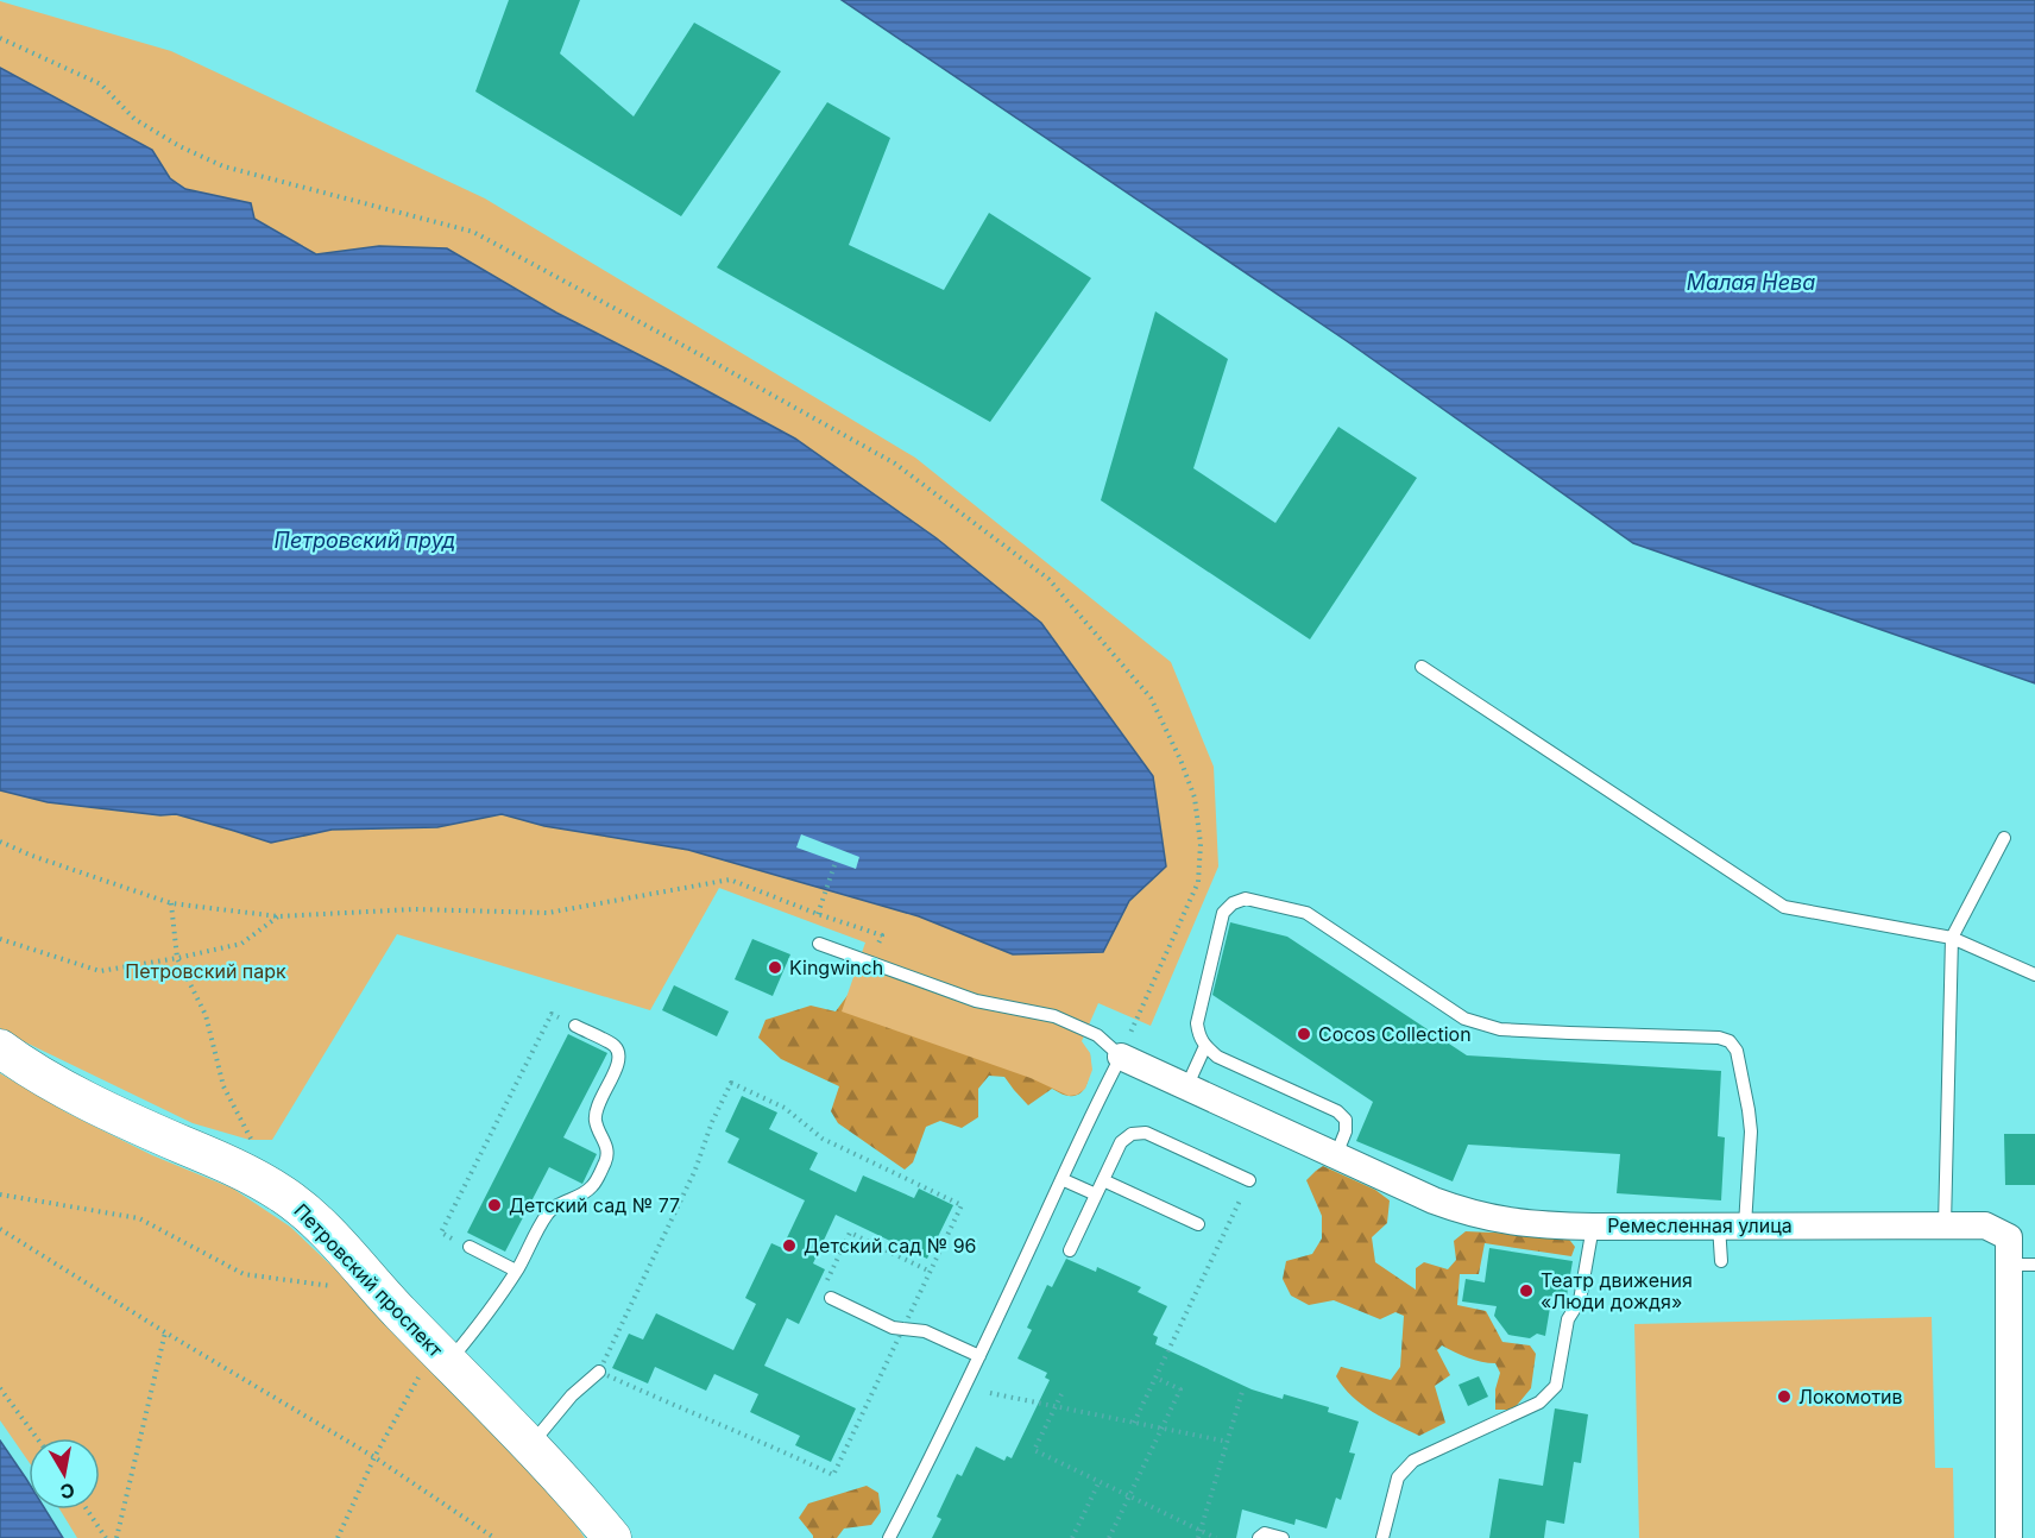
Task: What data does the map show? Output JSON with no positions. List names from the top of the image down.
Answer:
{
  "streets": {
    "street": ["Ремесленная улица", "Петровский проспект"]
  },
  "water": ["Малая Нева", "Петровский пруд"],
  "parks": ["Петровский парк"],
  "places": [
    "Kingwinch",
    "Cocos Collection",
    "Детский сад № 77",
    "Детский сад № 96",
    "Театр движения «Люди дождя»",
    "Локомотив"
  ],
  "north": "bottom"
}
